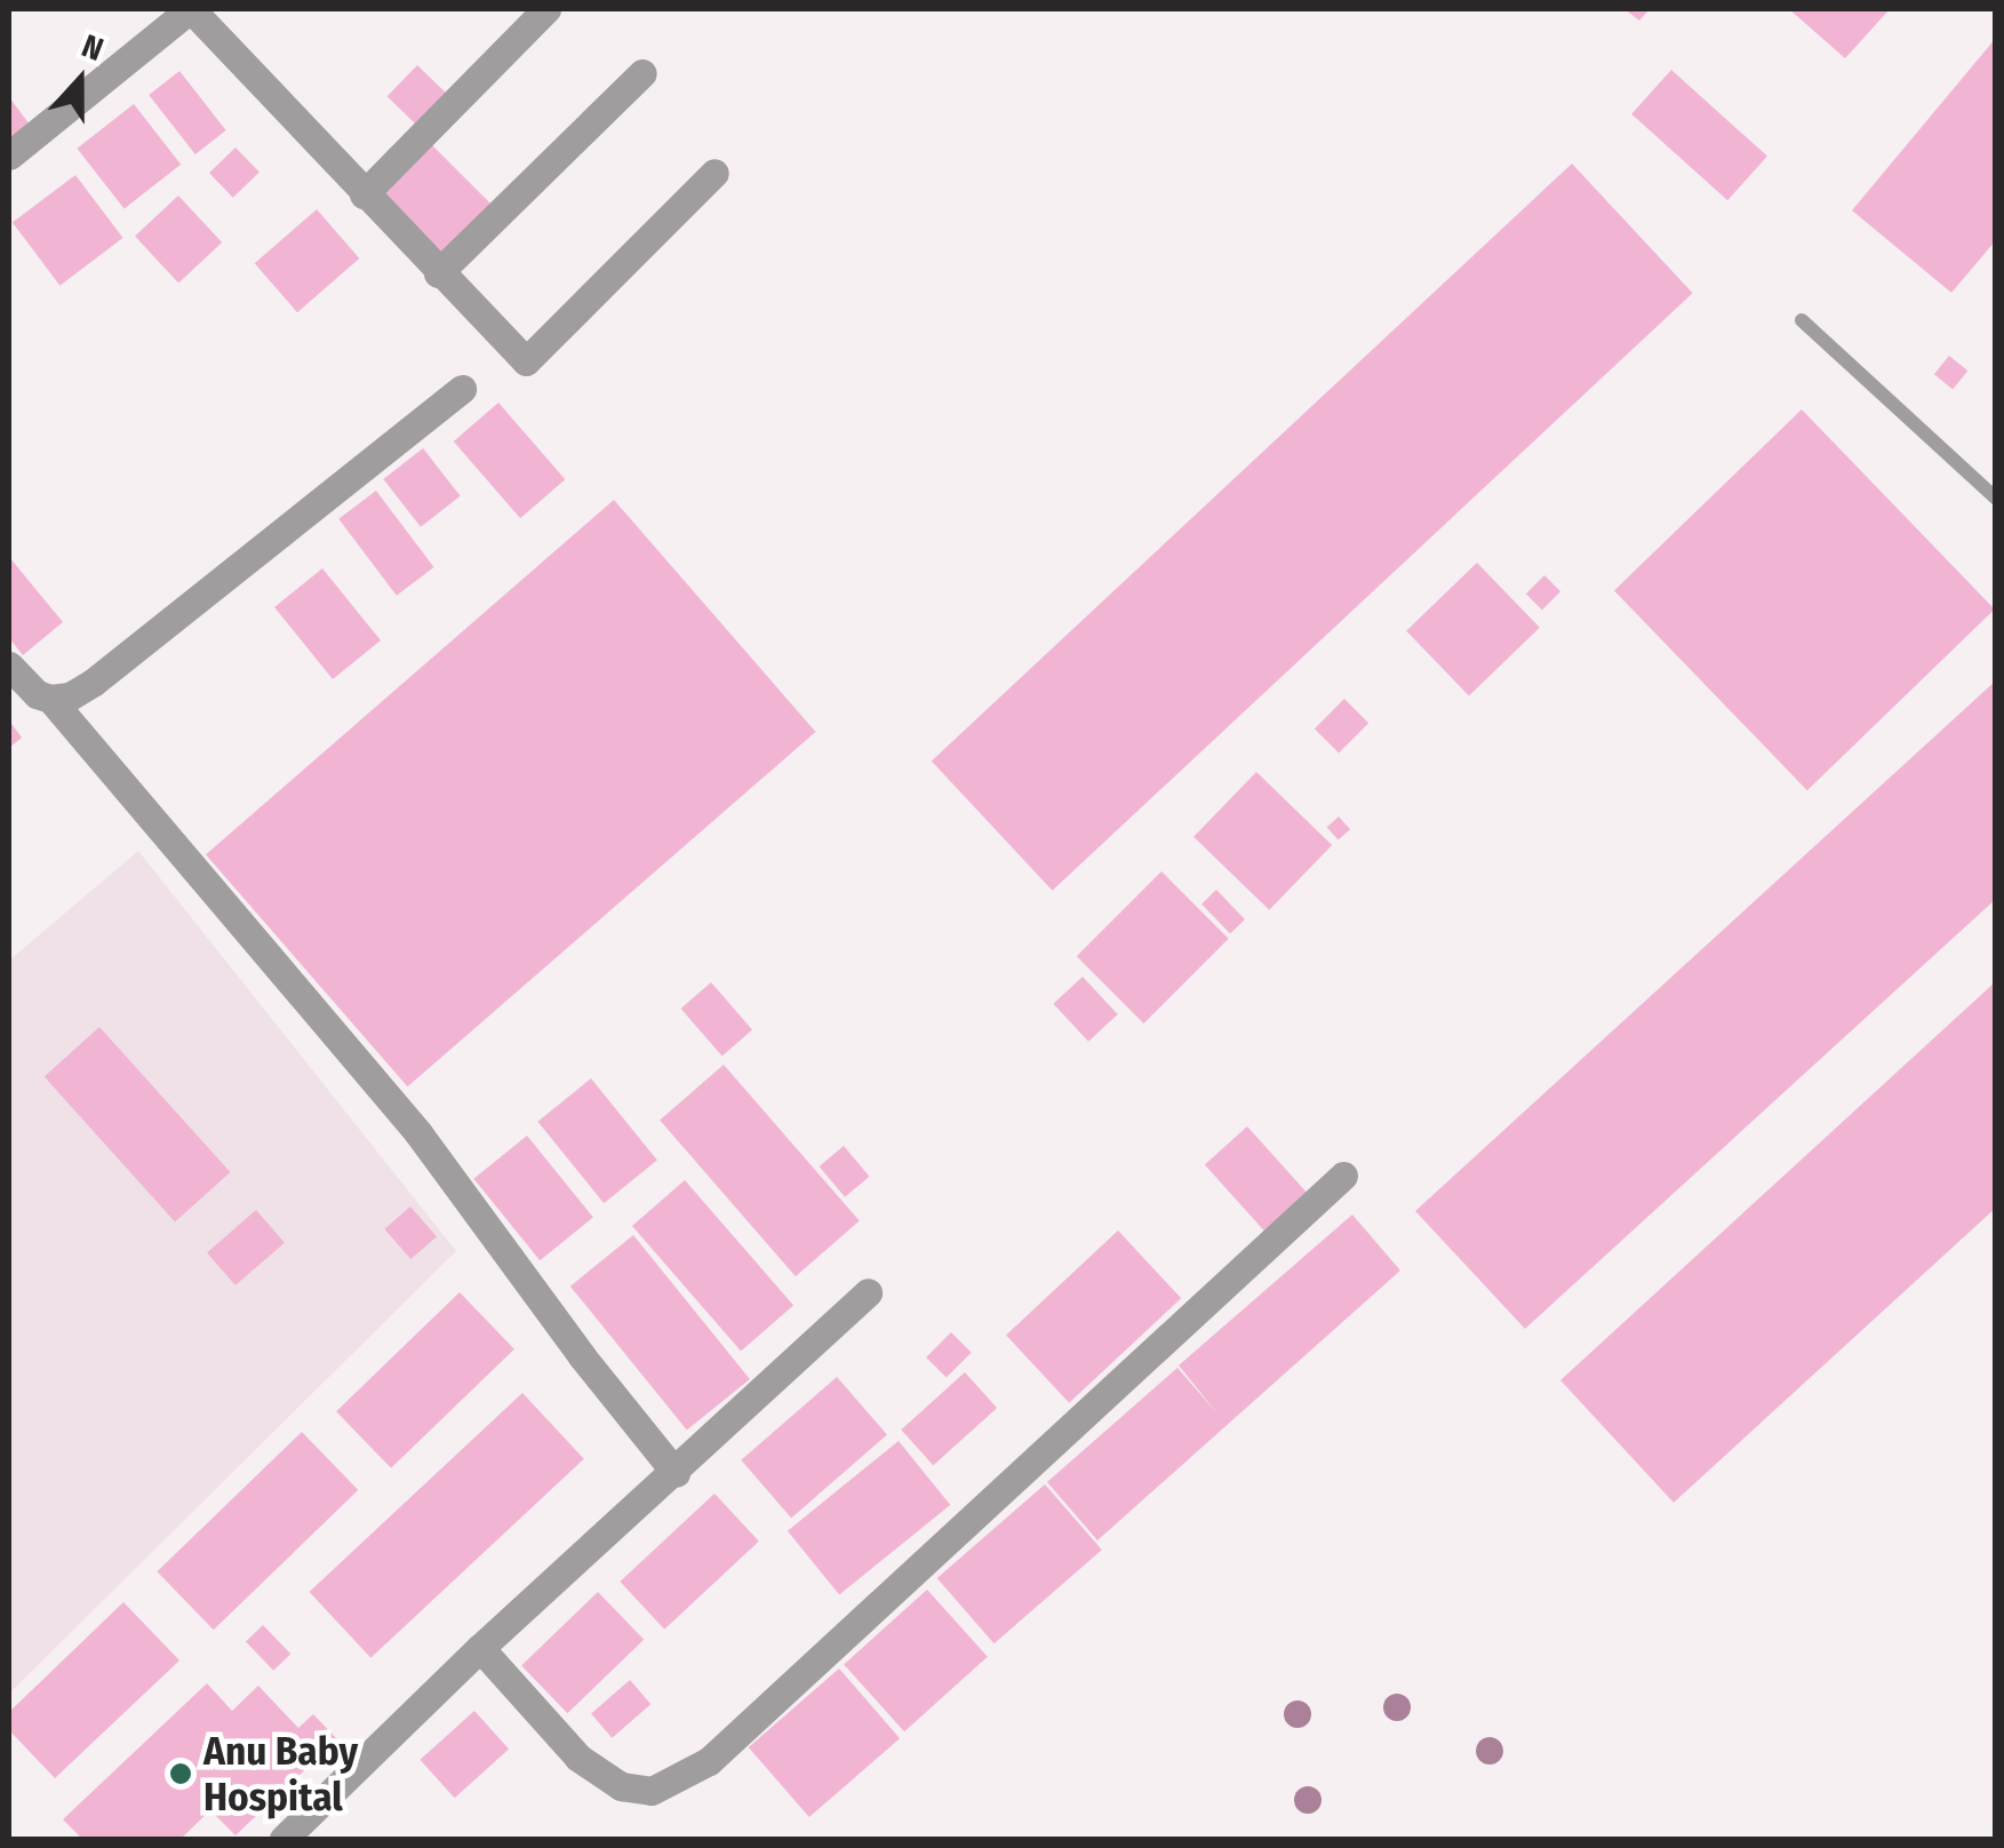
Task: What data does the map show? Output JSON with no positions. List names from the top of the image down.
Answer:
{
  "places": ["Anu Baby Hospital"],
  "north": "top"
}
